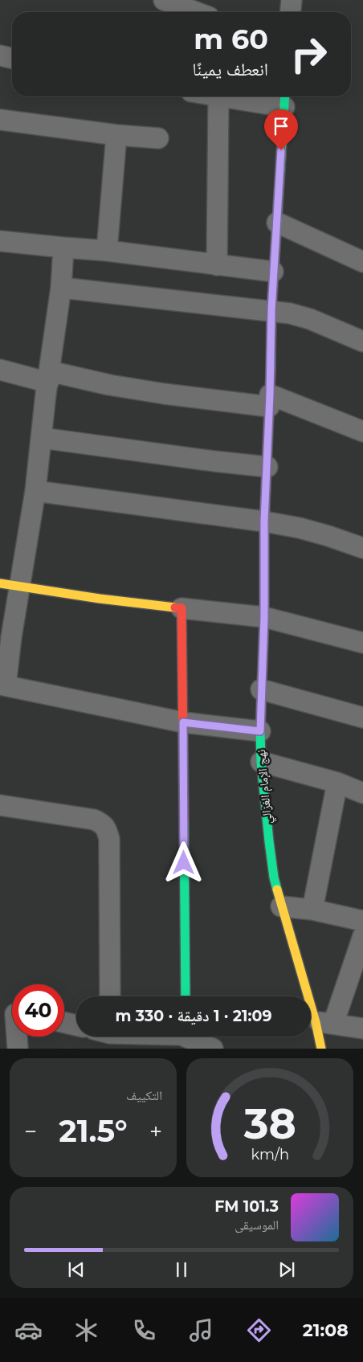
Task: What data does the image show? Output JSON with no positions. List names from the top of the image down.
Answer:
{
  "streets": {
    "street": ["نهج الإمام الغزالي"]
  },
  "page": {
    "turn": ["60 m", "انعطف يمينًا"],
    "limit": "40",
    "trip": "21:09 · 1 دقيقة · 330 m",
    "tile": "التكييف",
    "heat": ["−", "21.5°", "+"],
    "song": ["101.3 FM", "الموسيقى"],
    "tabs": "21:08",
    "gauge": ["38", "km/h"]
  }
}
